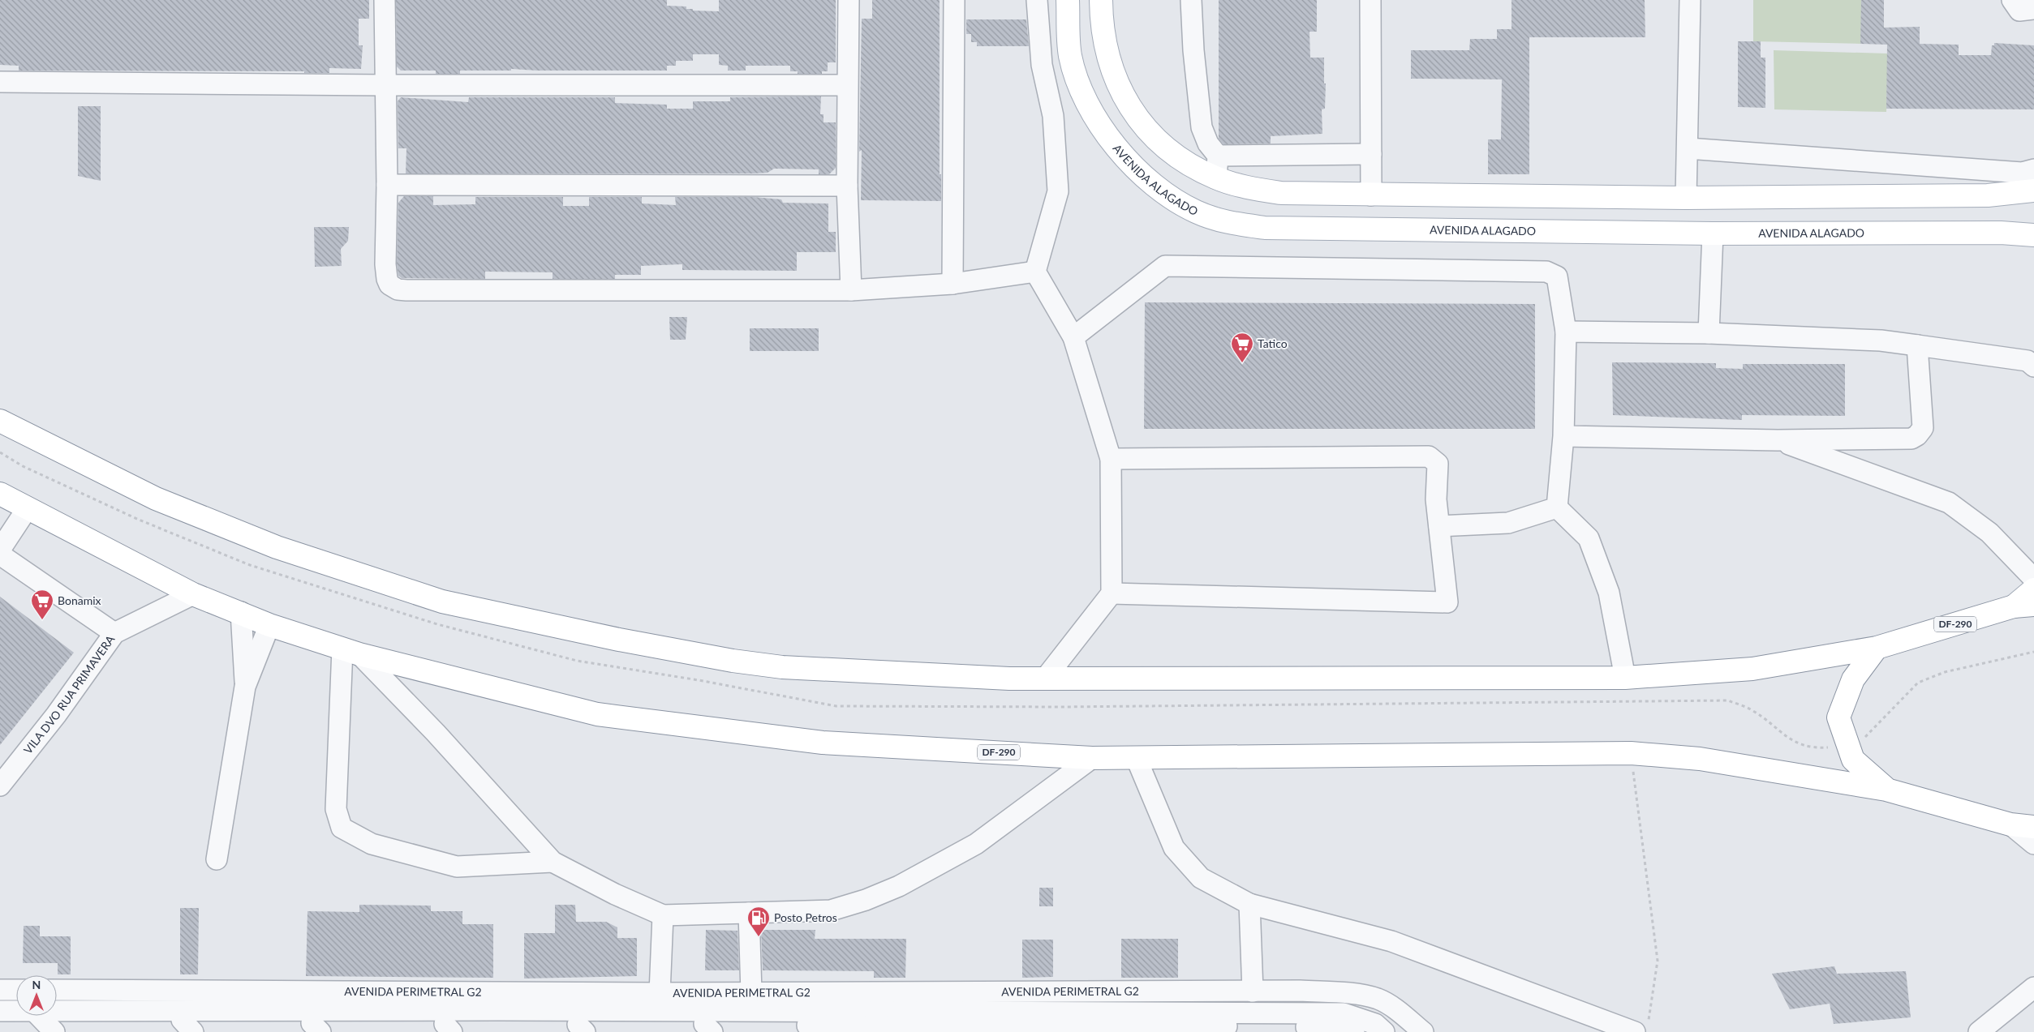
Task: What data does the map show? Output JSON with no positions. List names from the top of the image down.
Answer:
{
  "streets": {
    "main road": ["AVENIDA ALAGADO", "DF-290"],
    "street": ["VILA DVO RUA PRIMAVERA", "AVENIDA PERIMETRAL G2"]
  },
  "crossings": [
    ["DF-290", "VILA DVO RUA PRIMAVERA"]
  ],
  "places": {
    "supermarket": ["Tatico", "Bonamix"],
    "fuel station": ["Posto Petros"]
  },
  "north": "top"
}
